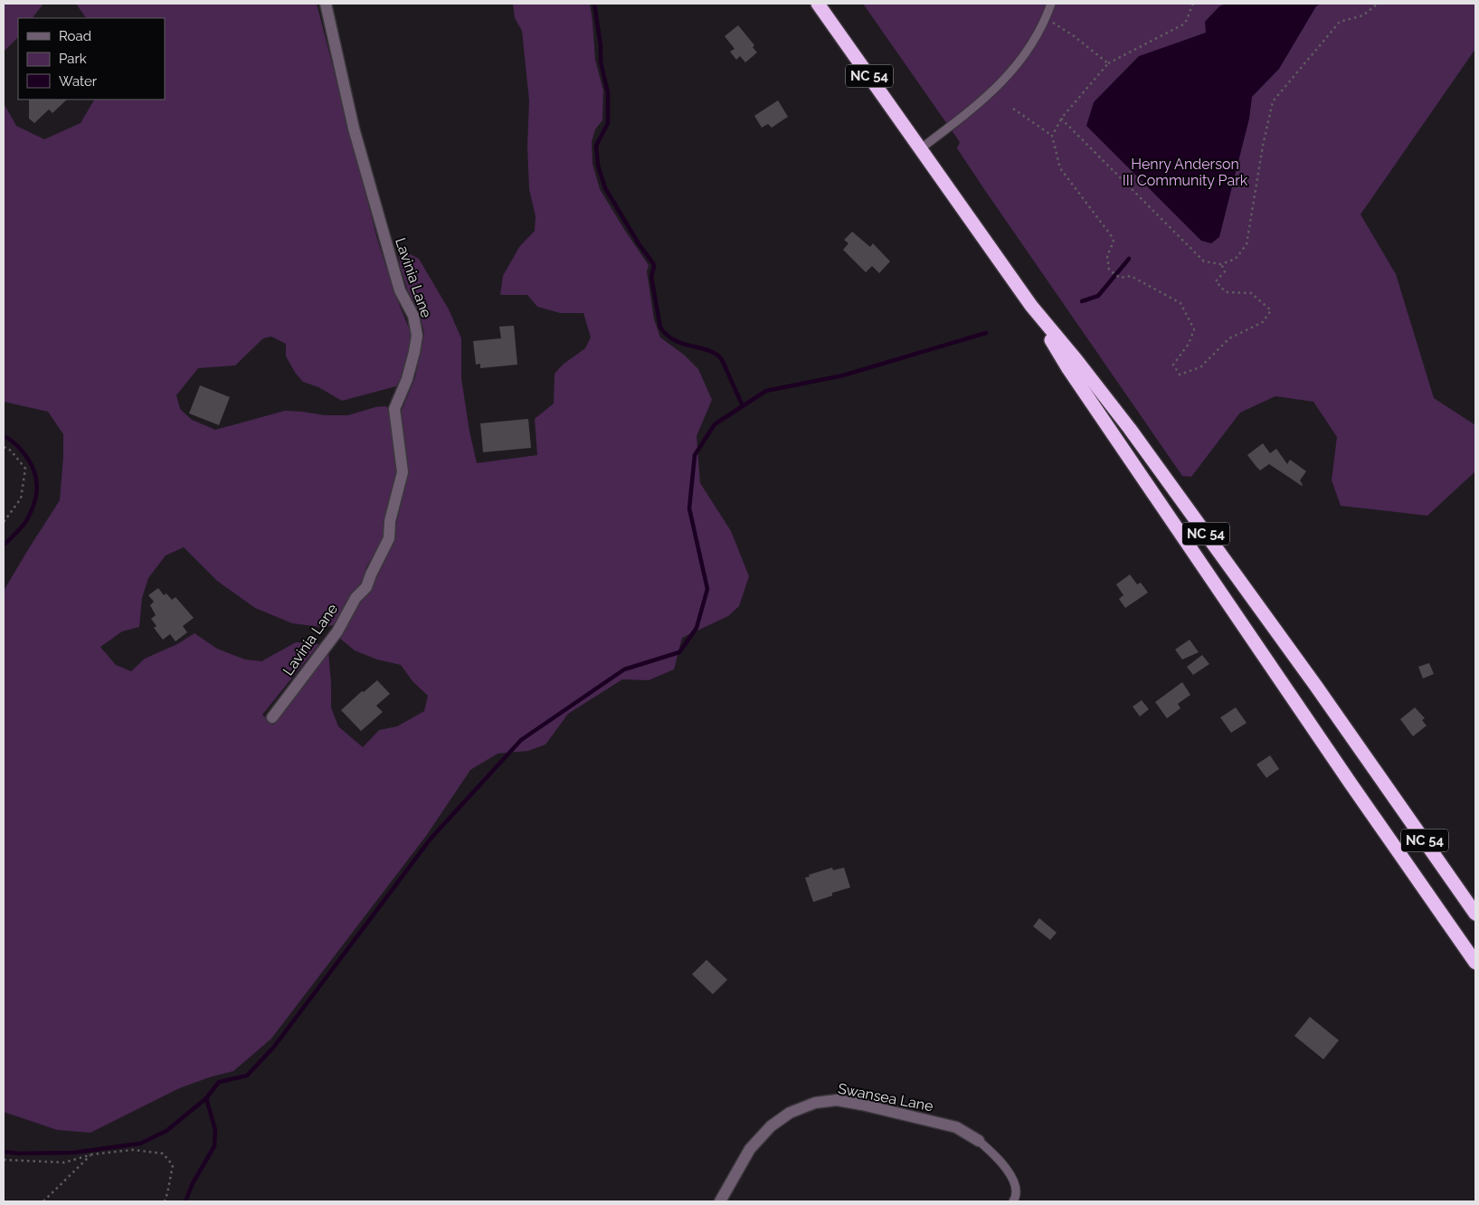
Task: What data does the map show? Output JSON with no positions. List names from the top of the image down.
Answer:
{
  "streets": {
    "highway": ["NC 54"],
    "street": ["Lavinia Lane", "Swansea Lane"]
  },
  "parks": ["Henry Anderson III Community Park"],
  "legend": ["Road", "Park", "Water"]
}
